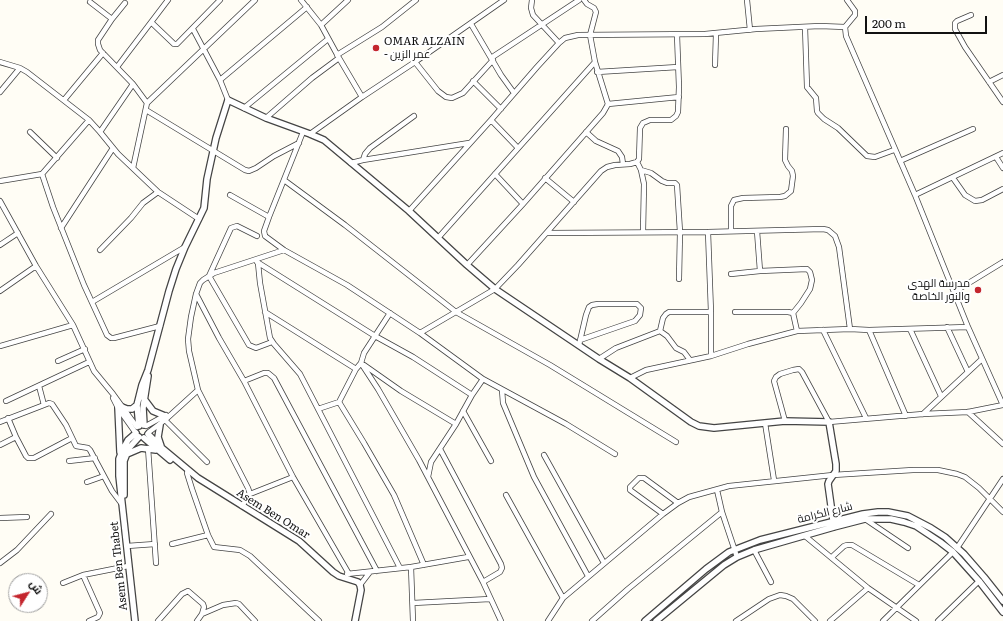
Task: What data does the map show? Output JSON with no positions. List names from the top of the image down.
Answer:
{
  "streets": {
    "street": ["شارع الكرامة", "Asem Ben Omar", "Asem Ben Thabet"]
  },
  "places": ["OMAR ALZAIN - عمر الزين", "مدرسة الهدى والنور الخاصة"],
  "scale_bar": "200 m",
  "north": "top right"
}
